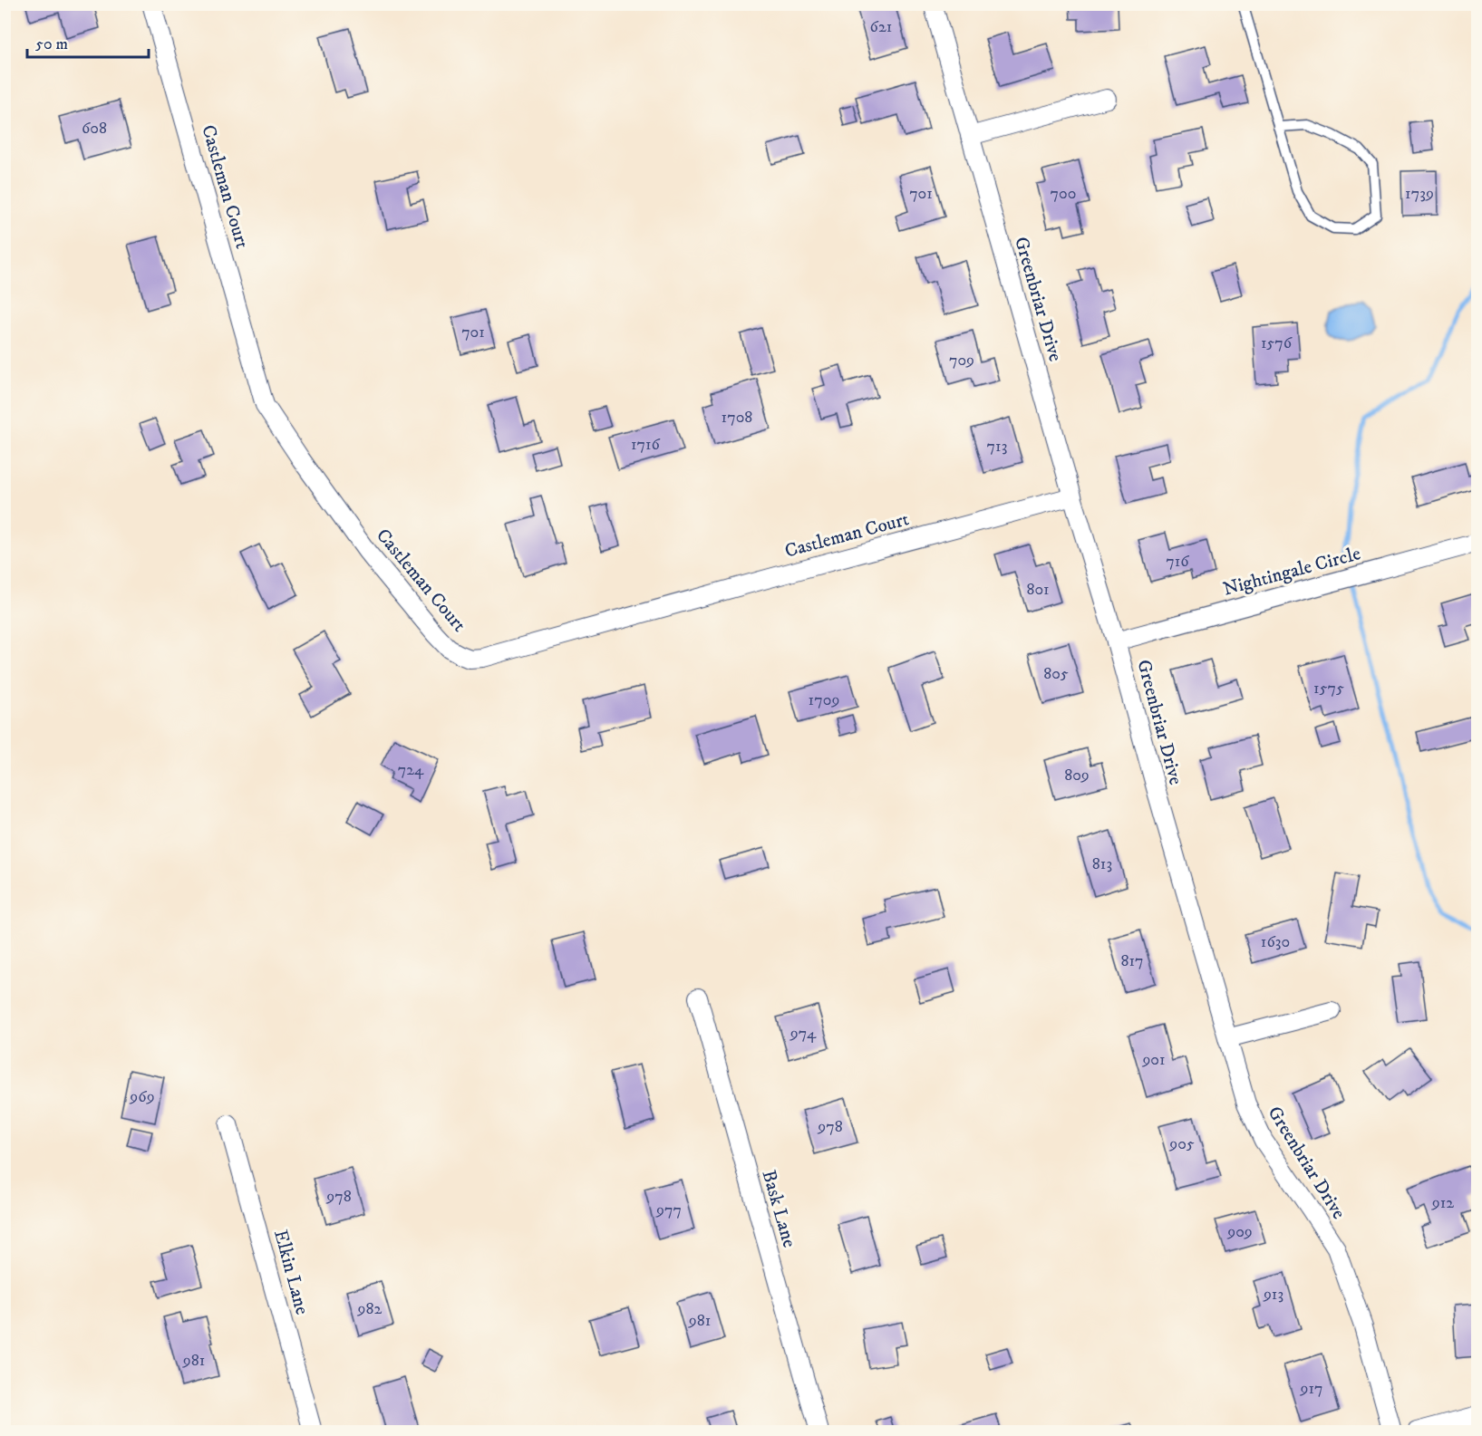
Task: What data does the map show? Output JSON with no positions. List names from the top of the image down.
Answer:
{
  "streets": {
    "street": [
      "Castleman Court",
      "Greenbriar Drive",
      "Nightingale Circle",
      "Bask Lane",
      "Elkin Lane"
    ]
  },
  "crossings": [
    ["Castleman Court", "Greenbriar Drive"],
    ["Greenbriar Drive", "Nightingale Circle"]
  ],
  "house_numbers": [
    "621",
    "608",
    "701",
    "700",
    "1739",
    "701",
    "1576",
    "709",
    "1708",
    "1716",
    "713",
    "716",
    "801",
    "805",
    "1575",
    "1709",
    "724",
    "809",
    "813",
    "1630",
    "817",
    "974",
    "901",
    "969",
    "978",
    "905",
    "978",
    "912",
    "977",
    "909",
    "913",
    "982",
    "981",
    "981",
    "917"
  ],
  "scale_bar": "50 m"
}
